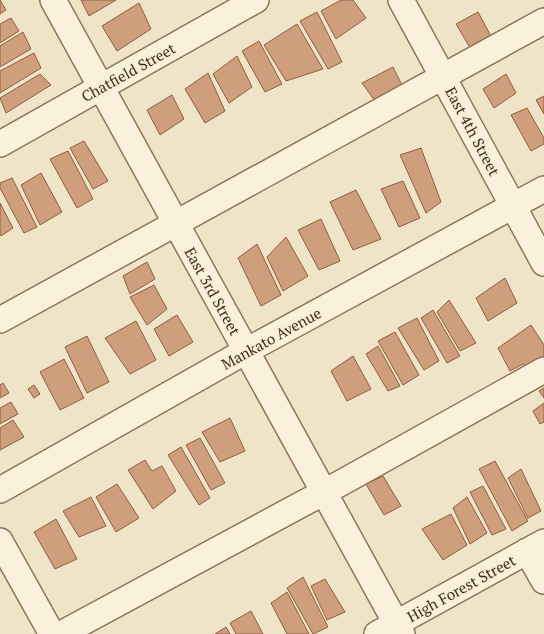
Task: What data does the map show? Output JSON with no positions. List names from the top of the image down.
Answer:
{
  "streets": {
    "street": [
      "Chatfield Street",
      "East 4th Street",
      "East 3rd Street",
      "Mankato Avenue",
      "High Forest Street"
    ]
  },
  "crossings": [
    ["Chatfield Street", "East 3rd Street"],
    ["East 4th Street", "Mankato Avenue"],
    ["East 3rd Street", "Mankato Avenue"],
    ["East 3rd Street", "High Forest Street"]
  ]
}
